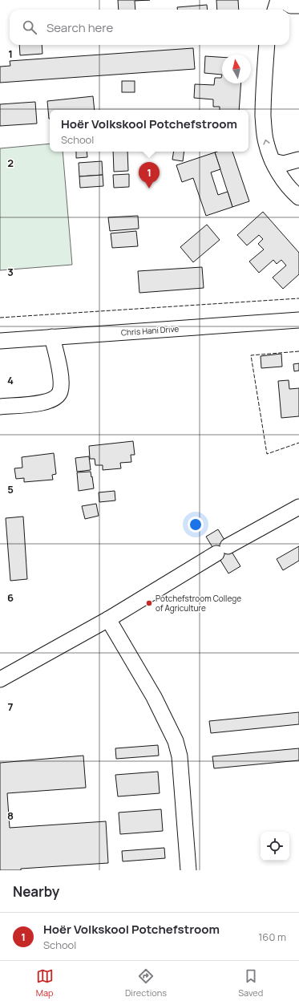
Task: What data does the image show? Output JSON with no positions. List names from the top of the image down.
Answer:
{
  "streets": {
    "street": ["Chris Hani Drive"]
  },
  "places": ["Potchefstroom College of Agriculture"],
  "north": "top",
  "page": {
    "search": "Search here",
    "popup": ["Hoër Volkskool Potchefstroom", "School"],
    "pins": "1",
    "heading": "Nearby",
    "list": [
      {
        "mark": "1",
        "name": "Hoër Volkskool Potchefstroom",
        "note": "School",
        "value": "160 m"
      }
    ],
    "nav": ["Map", "Directions", "Saved"]
  },
  "grid": {
    "rows": [
      "1",
      "2",
      "3",
      "4",
      "5",
      "6",
      "7",
      "8"
    ]
  }
}
